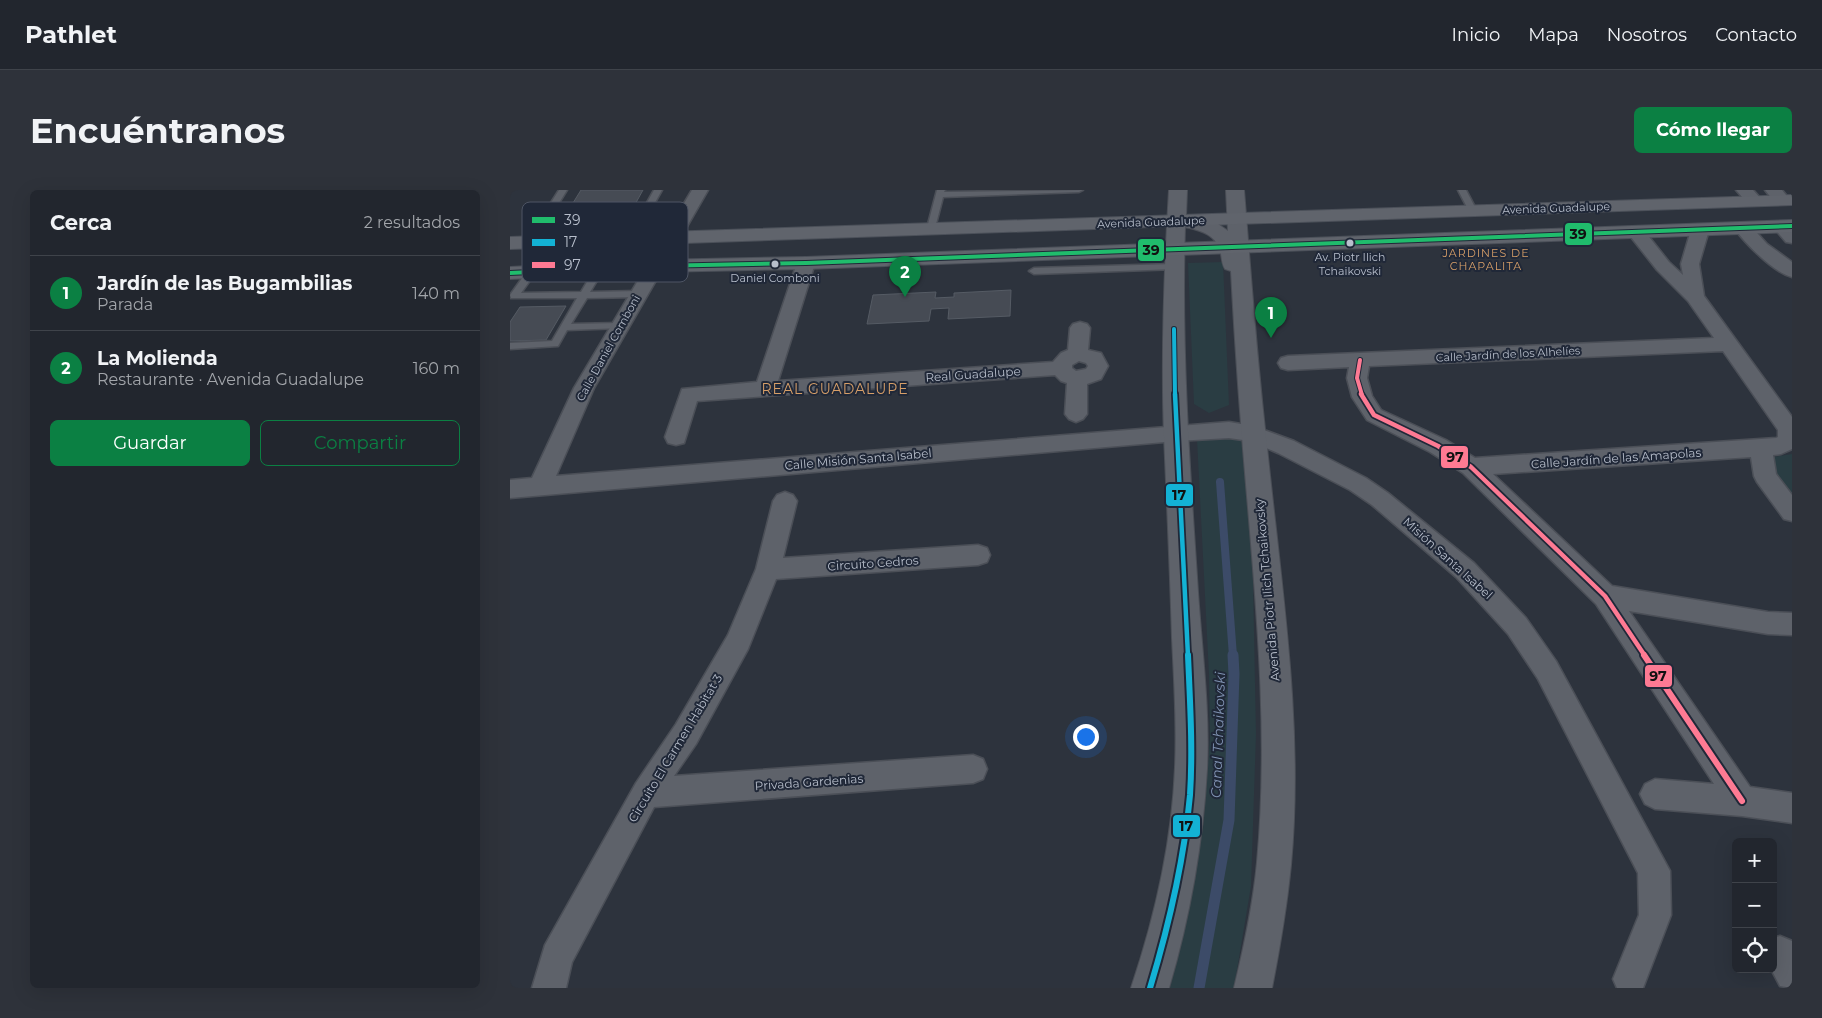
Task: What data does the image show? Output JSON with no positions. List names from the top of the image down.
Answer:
{
  "streets": {
    "main road": ["Avenida Guadalupe"],
    "street": [
      "Calle Daniel Comboni",
      "Calle Jardín de los Alhelíes",
      "Real Guadalupe",
      "Calle Jardín de las Amapolas",
      "Calle Misión Santa Isabel",
      "Misión Santa Isabel",
      "Circuito Cedros",
      "Avenida Piotr Ilich Tchaikovsky",
      "Circuito El Carmen Habitat 3",
      "Privada Gardenias"
    ]
  },
  "crossings": [
    ["Avenida Guadalupe", "Avenida Piotr Ilich Tchaikovsky"],
    ["Calle Daniel Comboni", "Calle Misión Santa Isabel"],
    ["Calle Jardín de los Alhelíes", "Calle Jardín de las Amapolas"],
    ["Calle Misión Santa Isabel", "Misión Santa Isabel"],
    ["Misión Santa Isabel", "Avenida Piotr Ilich Tchaikovsky"],
    ["Circuito Cedros", "Circuito El Carmen Habitat 3"],
    ["Circuito El Carmen Habitat 3", "Privada Gardenias"]
  ],
  "districts": ["JARDINES DE CHAPALITA", "REAL GUADALUPE"],
  "water": ["Canal Tchaikovski"],
  "places": ["Av. Piotr Ilich Tchaikovski", "Daniel Comboni"],
  "lines": ["transit line 39", "transit line 17", "transit line 97"],
  "legend": ["39", "17", "97"],
  "page": {
    "header": "Pathlet",
    "nav": [
      "Inicio",
      "Mapa",
      "Nosotros",
      "Contacto"
    ],
    "buttons": [
      "Cómo llegar",
      ["Guardar", "Compartir"]
    ],
    "title": "Encuéntranos",
    "heading": ["Cerca", "2 resultados"],
    "list": [
      {
        "mark": "1",
        "name": "Jardín de las Bugambilias",
        "note": "Parada",
        "value": "140 m"
      },
      {
        "mark": "2",
        "name": "La Molienda",
        "note": "Restaurante · Avenida Guadalupe",
        "value": "160 m"
      }
    ],
    "pins": ["2", "1"],
    "map_buttons": ["+", "−"]
  }
}
